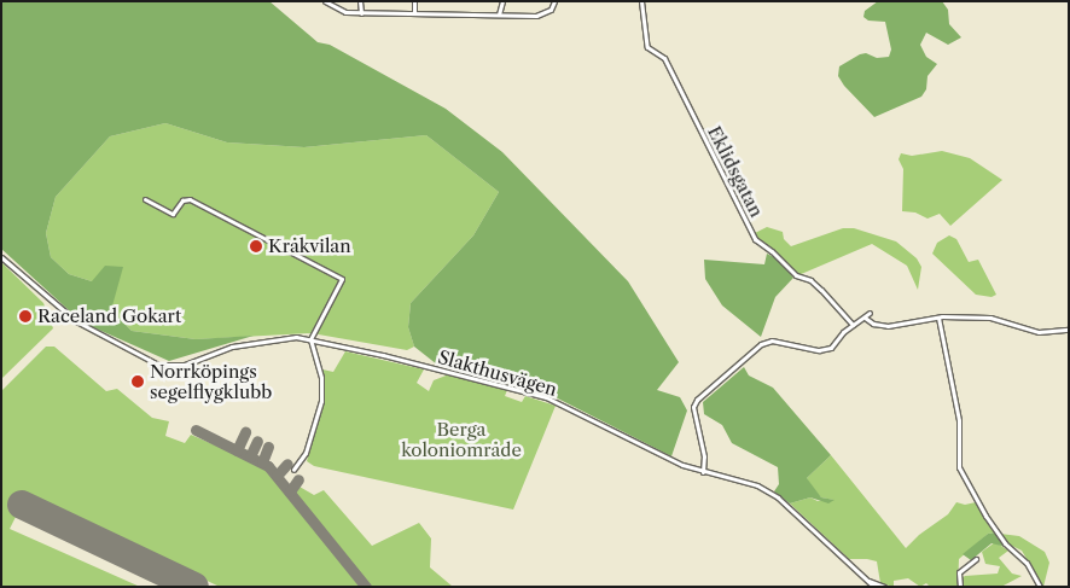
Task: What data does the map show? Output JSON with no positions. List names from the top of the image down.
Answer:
{
  "streets": {
    "street": ["Eklidsgatan", "Slakthusvägen"]
  },
  "parks": ["Berga koloniområde"],
  "places": ["Kråkvilan", "Raceland Gokart", "Norrköpings segelflygklubb"]
}
